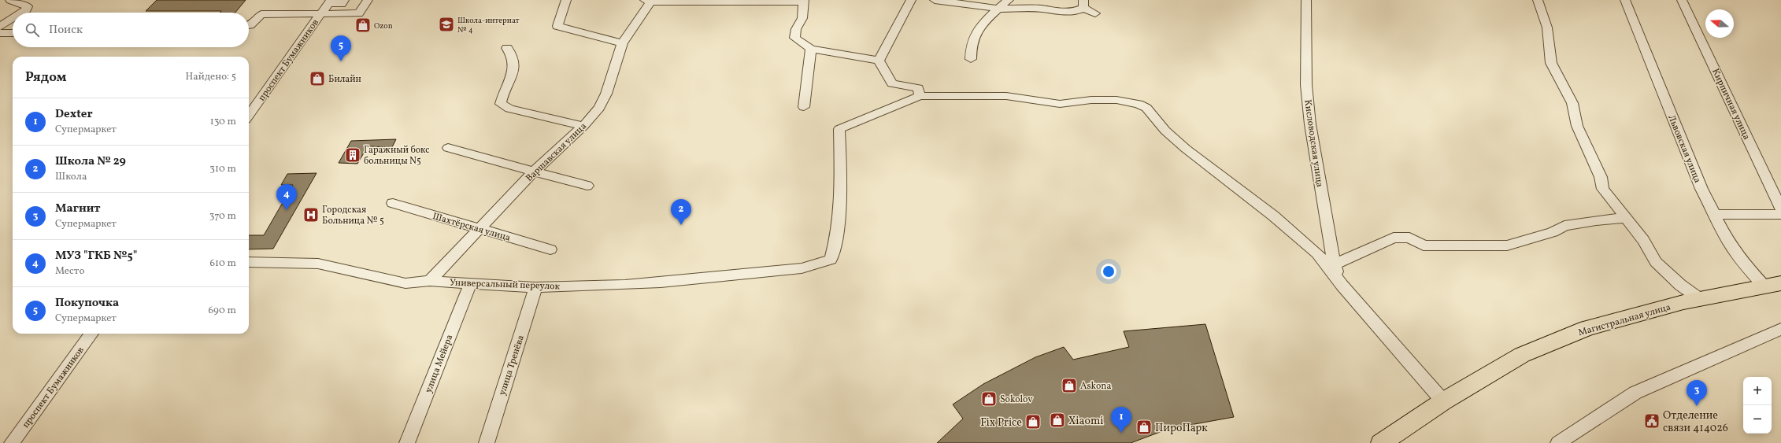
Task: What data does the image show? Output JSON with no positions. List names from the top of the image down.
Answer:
{
  "streets": {
    "highway": ["Магистральная улица"],
    "street": [
      "проспект Бумажников",
      "Кирпичная улица",
      "Кисловодская улица",
      "Львовская улица",
      "Варшавская улица",
      "Шахтёрская улица",
      "Универсальный переулок",
      "улица Мейера",
      "улица Тренёва"
    ]
  },
  "crossings": [
    ["Львовская улица", "Магистральная улица"],
    ["Варшавская улица", "Шахтёрская улица"],
    ["Варшавская улица", "Универсальный переулок"],
    ["Универсальный переулок", "улица Мейера"],
    ["Универсальный переулок", "улица Тренёва"]
  ],
  "places": {
    "school or university": ["Школа-интернат № 4"],
    "shop": [
      "Ozon",
      "Билайн",
      "Askona",
      "Sokolov",
      "Xiaomi",
      "Fix Price",
      "ПироПарк"
    ],
    "building": ["Гаражный бокс больницы N5"],
    "hospital": ["Городская Больница № 5"],
    "public building": ["Отделение связи 414026"]
  },
  "north": "left",
  "page": {
    "search": "Поиск",
    "pins": [
      "5",
      "4",
      "2",
      "3",
      "1"
    ],
    "heading": ["Рядом", "Найдено: 5"],
    "list": [
      {
        "mark": "1",
        "name": "Dexter",
        "note": "Супермаркет",
        "value": "130 m"
      },
      {
        "mark": "2",
        "name": "Школа № 29",
        "note": "Школа",
        "value": "310 m"
      },
      {
        "mark": "3",
        "name": "Магнит",
        "note": "Супермаркет",
        "value": "370 m"
      },
      {
        "mark": "4",
        "name": "МУЗ \"ГКБ №5\"",
        "note": "Место",
        "value": "610 m"
      },
      {
        "mark": "5",
        "name": "Покупочка",
        "note": "Супермаркет",
        "value": "690 m"
      }
    ],
    "map_buttons": ["+", "−"]
  }
}
